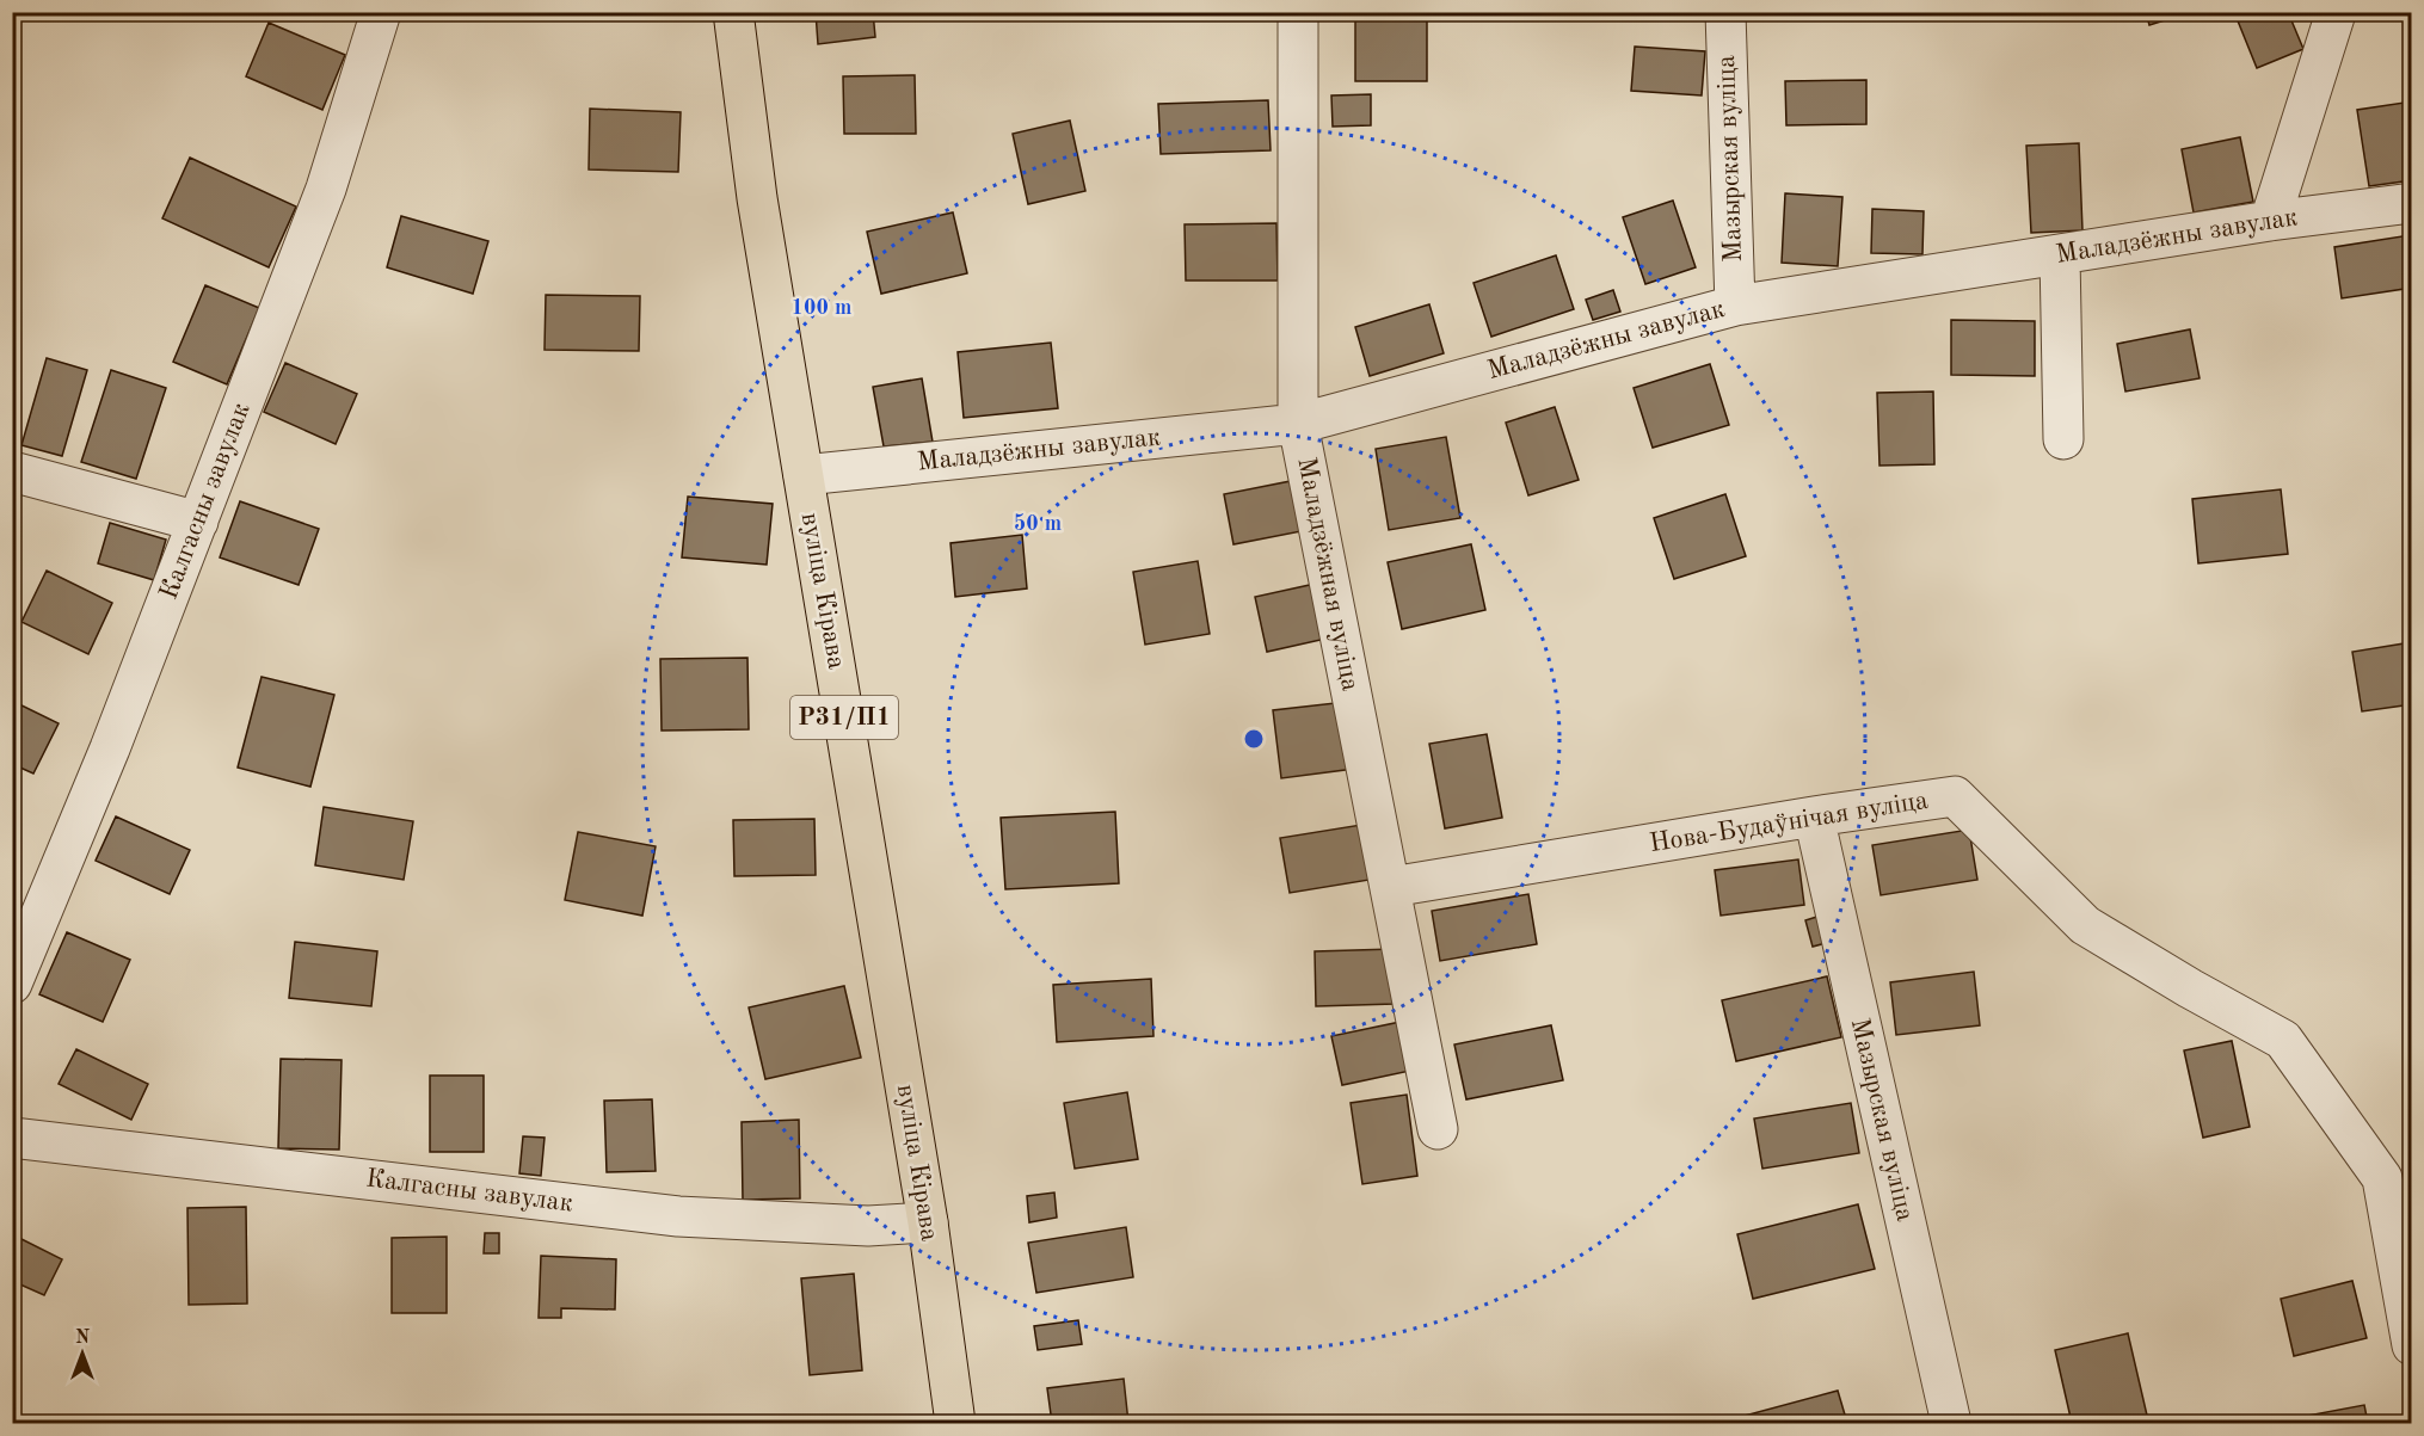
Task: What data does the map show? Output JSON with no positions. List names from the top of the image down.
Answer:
{
  "streets": {
    "main road": ["вуліца Кірава", "Р31/П1"],
    "street": [
      "Мазырская вуліца",
      "Маладзёжны завулак",
      "Калгасны завулак",
      "Маладзёжная вуліца",
      "Нова-Будаўнічая вуліца"
    ]
  },
  "crossings": [
    ["Мазырская вуліца", "Маладзёжны завулак"],
    ["Мазырская вуліца", "Нова-Будаўнічая вуліца"],
    ["Маладзёжны завулак", "Маладзёжная вуліца"],
    ["Маладзёжны завулак", "вуліца Кірава"],
    ["Калгасны завулак", "вуліца Кірава"],
    ["Маладзёжная вуліца", "Нова-Будаўнічая вуліца"]
  ],
  "north": "top",
  "rings": ["100 m", "50 m"]
}
